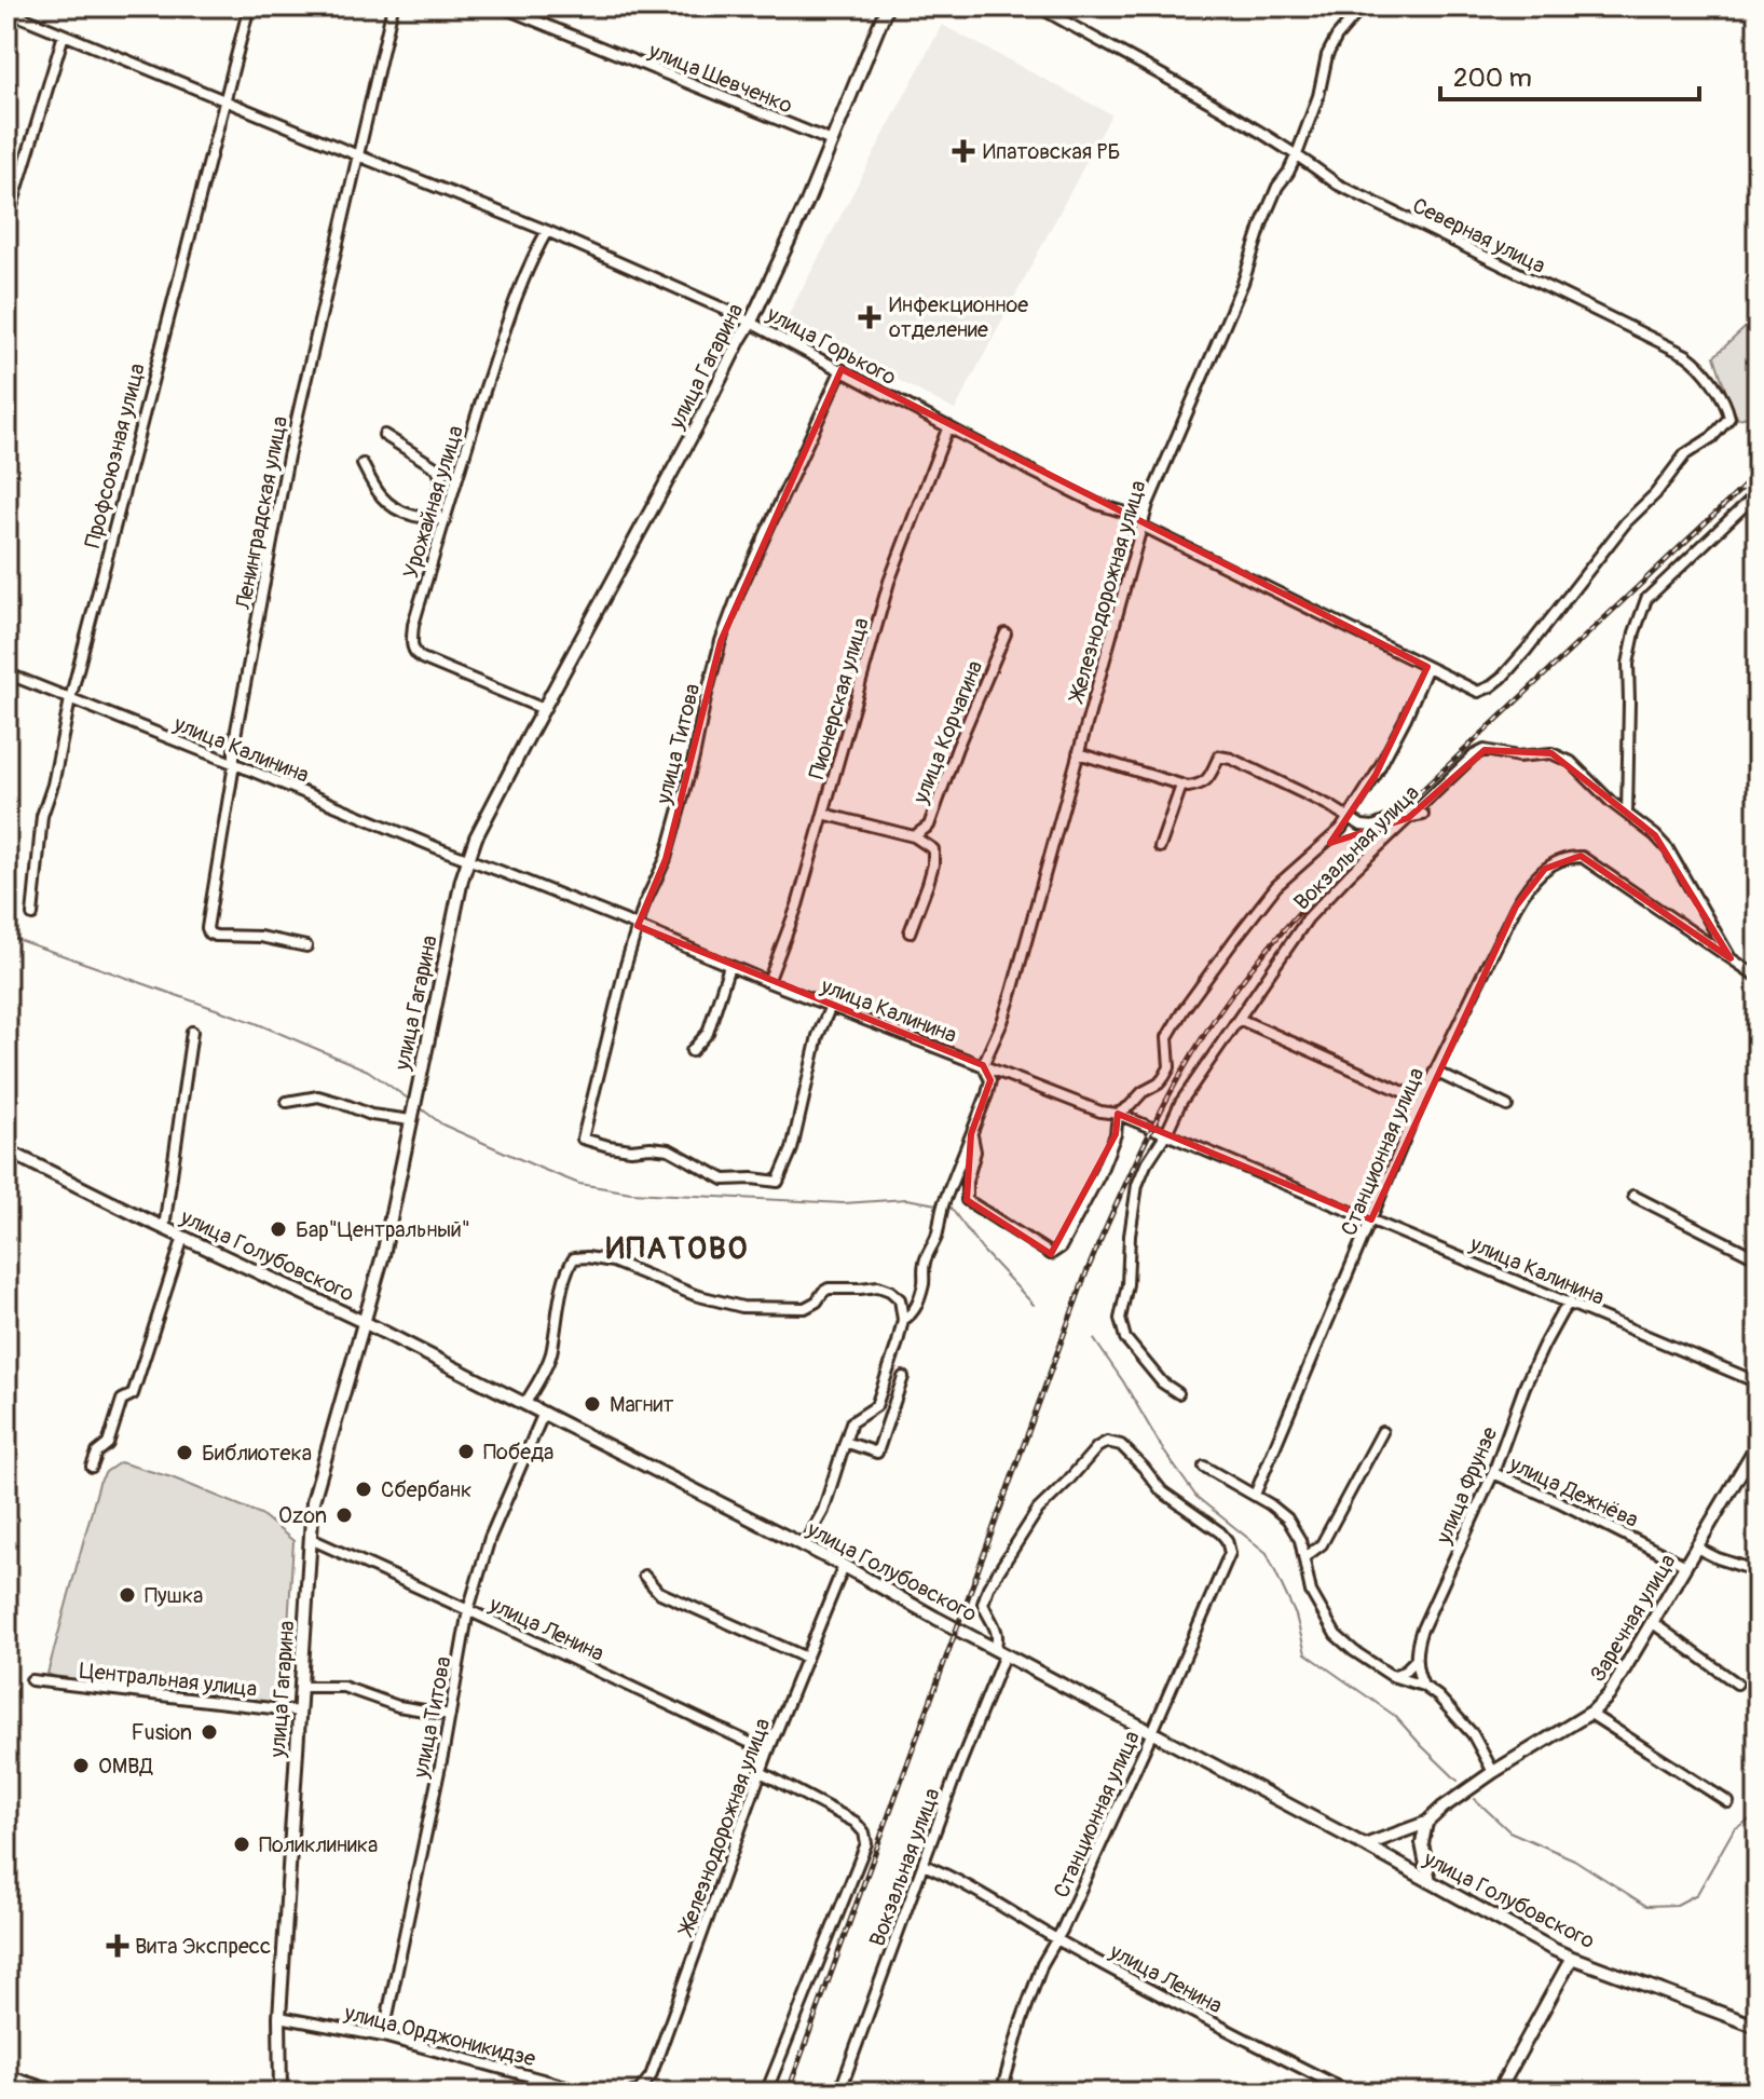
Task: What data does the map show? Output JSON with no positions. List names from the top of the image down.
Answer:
{
  "streets": {
    "street": [
      "улица Шевченко",
      "Северная улица",
      "улица Горького",
      "улица Гагарина",
      "Профсоюзная улица",
      "Урожайная улица",
      "Ленинградская улица",
      "Железнодорожная улица",
      "Пионерская улица",
      "улица Корчагина",
      "улица Титова",
      "улица Калинина",
      "Вокзальная улица",
      "Станционная улица",
      "улица Голубовского",
      "улица Фрунзе",
      "улица Дежнёва",
      "Заречная улица",
      "улица Ленина",
      "Центральная улица",
      "улица Орджоникидзе"
    ]
  },
  "crossings": [
    ["улица Шевченко", "улица Гагарина"],
    ["Северная улица", "улица Горького"],
    ["Северная улица", "Железнодорожная улица"],
    ["улица Горького", "улица Гагарина"],
    ["улица Горького", "Профсоюзная улица"],
    ["улица Горького", "Урожайная улица"],
    ["улица Горького", "Ленинградская улица"],
    ["улица Горького", "Железнодорожная улица"],
    ["улица Горького", "Пионерская улица"],
    ["улица Горького", "улица Титова"],
    ["улица Горького", "Вокзальная улица"],
    ["улица Гагарина", "Урожайная улица"],
    ["улица Гагарина", "улица Калинина"],
    ["улица Гагарина", "улица Голубовского"],
    ["улица Гагарина", "улица Ленина"],
    ["улица Гагарина", "Центральная улица"],
    ["улица Гагарина", "улица Орджоникидзе"],
    ["Профсоюзная улица", "улица Калинина"],
    ["Ленинградская улица", "улица Калинина"],
    ["Железнодорожная улица", "улица Калинина"],
    ["Железнодорожная улица", "Вокзальная улица"],
    ["Железнодорожная улица", "улица Голубовского"],
    ["Железнодорожная улица", "улица Ленина"],
    ["Пионерская улица", "улица Калинина"],
    ["улица Титова", "улица Калинина"],
    ["улица Титова", "улица Голубовского"],
    ["улица Титова", "улица Ленина"],
    ["улица Титова", "улица Орджоникидзе"],
    ["улица Калинина", "Вокзальная улица"],
    ["улица Калинина", "Станционная улица"],
    ["улица Калинина", "улица Фрунзе"],
    ["Вокзальная улица", "Станционная улица"],
    ["Вокзальная улица", "улица Голубовского"],
    ["Вокзальная улица", "улица Ленина"],
    ["Станционная улица", "улица Голубовского"],
    ["Станционная улица", "улица Ленина"],
    ["улица Голубовского", "Заречная улица"],
    ["улица Фрунзе", "улица Дежнёва"],
    ["улица Дежнёва", "Заречная улица"]
  ],
  "districts": ["ИПАТОВО"],
  "places": {
    "health": ["Ипатовская РБ", "Инфекционное отделение", "Вита Экспресс"],
    "other": [
      "Бар\"Центральный\"",
      "Магнит",
      "Победа",
      "Библиотека",
      "Сбербанк",
      "Ozon",
      "Пушка",
      "Fusion",
      "ОМВД",
      "Поликлиника"
    ]
  },
  "scale_bar": "200 m"
}
